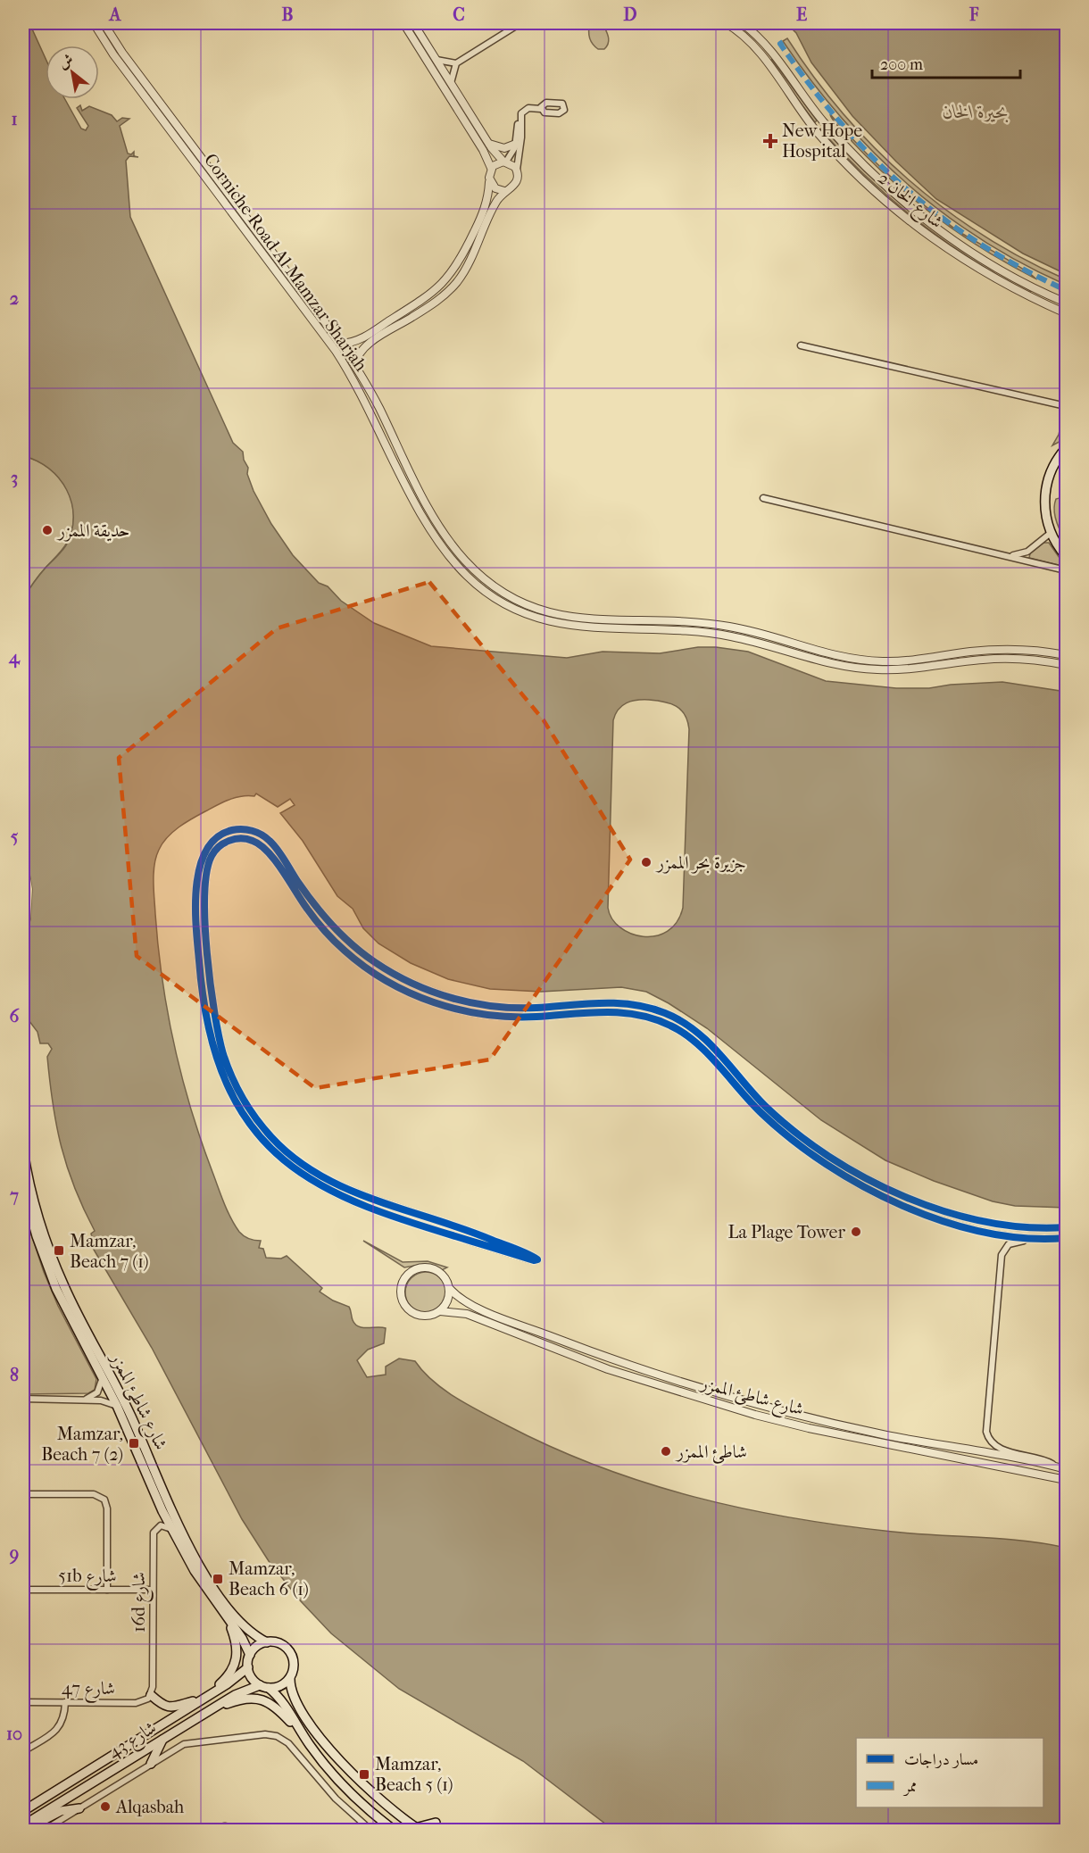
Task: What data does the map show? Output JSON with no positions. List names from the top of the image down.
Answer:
{
  "streets": {
    "main road": ["شارع شاطئ الممزر", "شارع 43"],
    "street": [
      "شارع الخان 2",
      "Corniche Road Al Mamzar Sharjah",
      "51b شارع",
      "16d شارع",
      "شارع 47"
    ]
  },
  "crossings": [
    ["شارع شاطئ الممزر", "16d شارع"],
    ["شارع شاطئ الممزر", "شارع 43"],
    ["51b شارع", "16d شارع"],
    ["16d شارع", "شارع 47"]
  ],
  "water": ["بحيرة الخان"],
  "places": {
    "health": ["New Hope Hospital"],
    "other": [
      "حديقة الممزر",
      "جزيرة بحر الممزر",
      "La Plage Tower",
      "شاطئ الممزر",
      "Alqasbah"
    ],
    "transit": [
      "Mamzar, Beach 7 (1)",
      "Mamzar, Beach 7 (2)",
      "Mamzar, Beach 6 (1)",
      "Mamzar, Beach 5 (1)"
    ]
  },
  "legend": ["مسار دراجات", "ممر"],
  "scale_bar": "200 m",
  "north": "top left",
  "grid": {
    "columns": [
      "A",
      "B",
      "C",
      "D",
      "E",
      "F"
    ],
    "rows": [
      "1",
      "2",
      "3",
      "4",
      "5",
      "6",
      "7",
      "8",
      "9",
      "10"
    ]
  }
}
